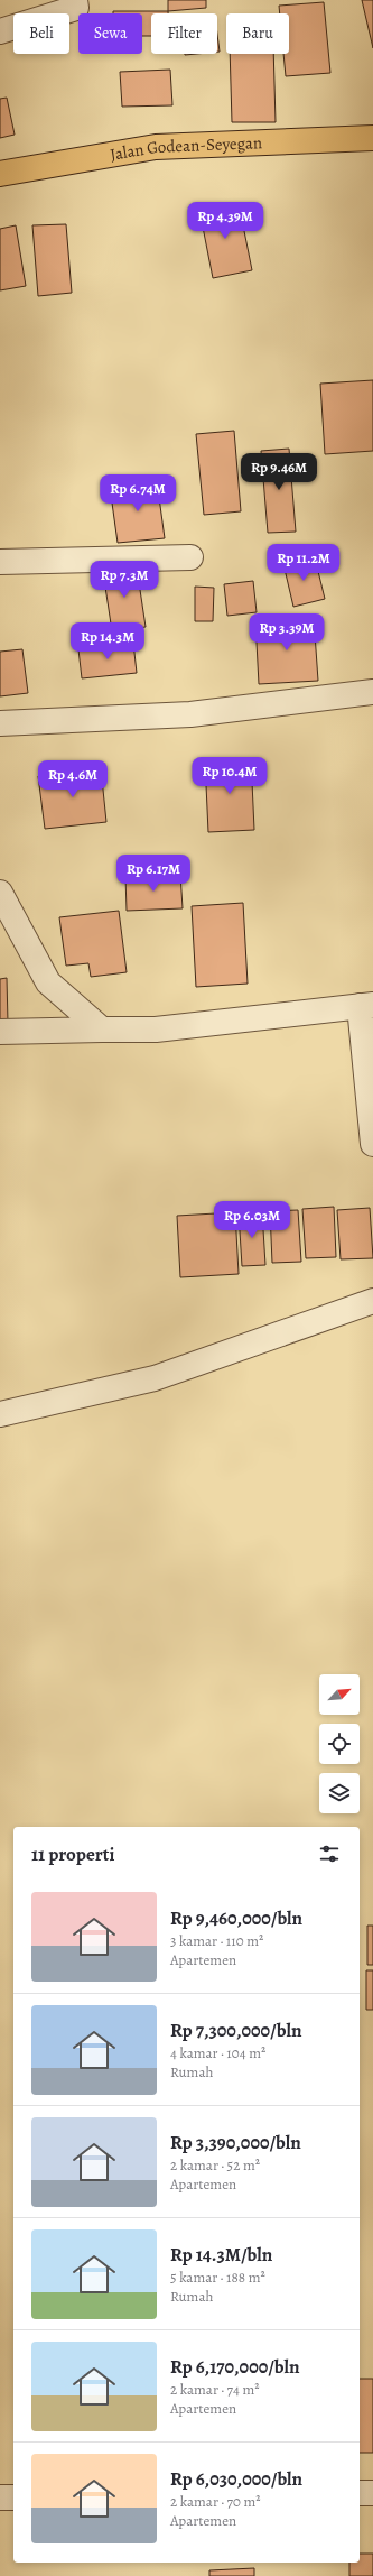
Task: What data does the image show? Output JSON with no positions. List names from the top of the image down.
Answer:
{
  "streets": {
    "main road": ["Jalan Godean-Seyegan"]
  },
  "north": "top right",
  "page": {
    "chip": [
      "Beli",
      "Sewa",
      "Filter",
      "Baru"
    ],
    "price": [
      "Rp 4.39M",
      "Rp 9.46M",
      "Rp 6.74M",
      "Rp 11.2M",
      "Rp 7.3M",
      "Rp 3.39M",
      "Rp 14.3M",
      "Rp 10.4M",
      "Rp 4.6M",
      "Rp 6.17M",
      "Rp 6.03M"
    ],
    "heading": "11 properti",
    "list": [
      {
        "name": "Rp 9,460,000/bln",
        "note": "3 kamar · 110 m² · Apartemen"
      },
      {
        "name": "Rp 7,300,000/bln",
        "note": "4 kamar · 104 m² · Rumah"
      },
      {
        "name": "Rp 3,390,000/bln",
        "note": "2 kamar · 52 m² · Apartemen"
      },
      {
        "name": "Rp 14.3M/bln",
        "note": "5 kamar · 188 m² · Rumah"
      },
      {
        "name": "Rp 6,170,000/bln",
        "note": "2 kamar · 74 m² · Apartemen"
      },
      {
        "name": "Rp 6,030,000/bln",
        "note": "2 kamar · 70 m² · Apartemen"
      }
    ]
  }
}
